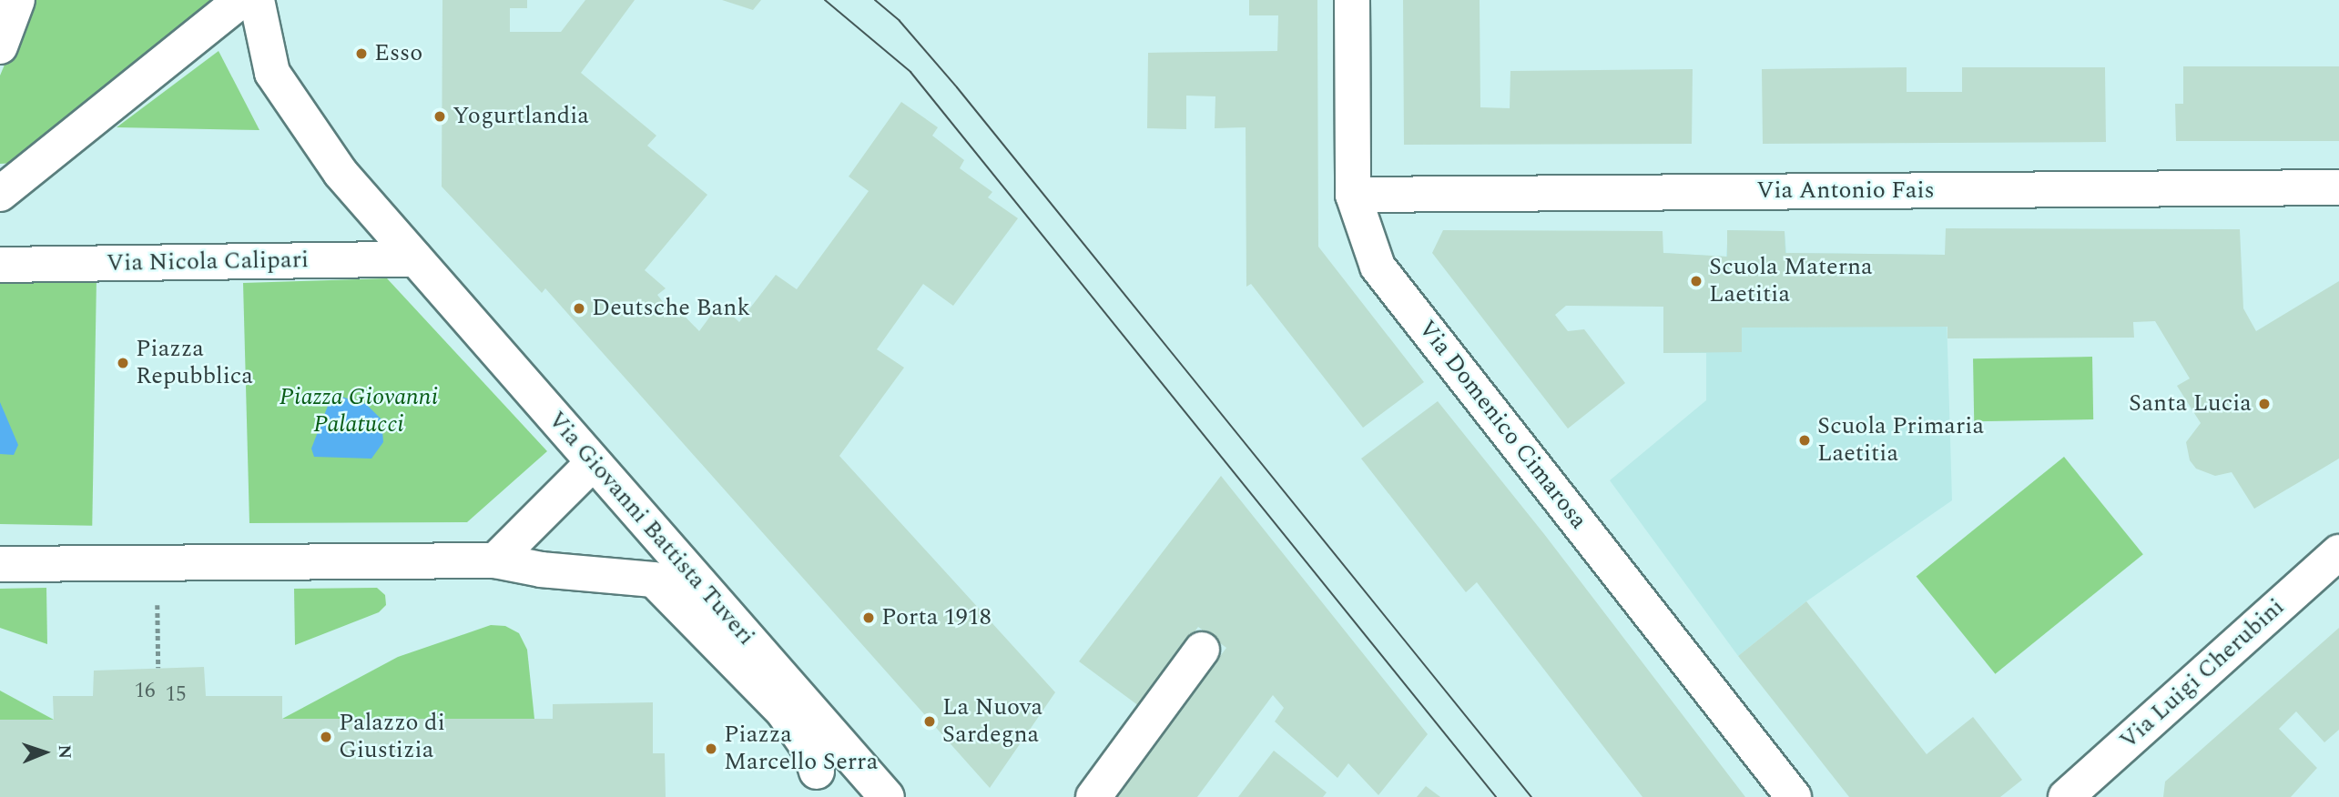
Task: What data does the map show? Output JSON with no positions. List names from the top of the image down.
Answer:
{
  "streets": {
    "street": [
      "Via Antonio Fais",
      "Via Nicola Calipari",
      "Via Domenico Cimarosa",
      "Via Giovanni Battista Tuveri",
      "Via Luigi Cherubini"
    ]
  },
  "crossings": [
    ["Via Antonio Fais", "Via Domenico Cimarosa"],
    ["Via Nicola Calipari", "Via Giovanni Battista Tuveri"]
  ],
  "parks": ["Piazza Giovanni Palatucci"],
  "places": [
    "Esso",
    "Yogurtlandia",
    "Scuola Materna Laetitia",
    "Deutsche Bank",
    "Piazza Repubblica",
    "Santa Lucia",
    "Scuola Primaria Laetitia",
    "Porta 1918",
    "La Nuova Sardegna",
    "Palazzo di Giustizia",
    "Piazza Marcello Serra"
  ],
  "house_numbers": ["16", "15"],
  "north": "right"
}
